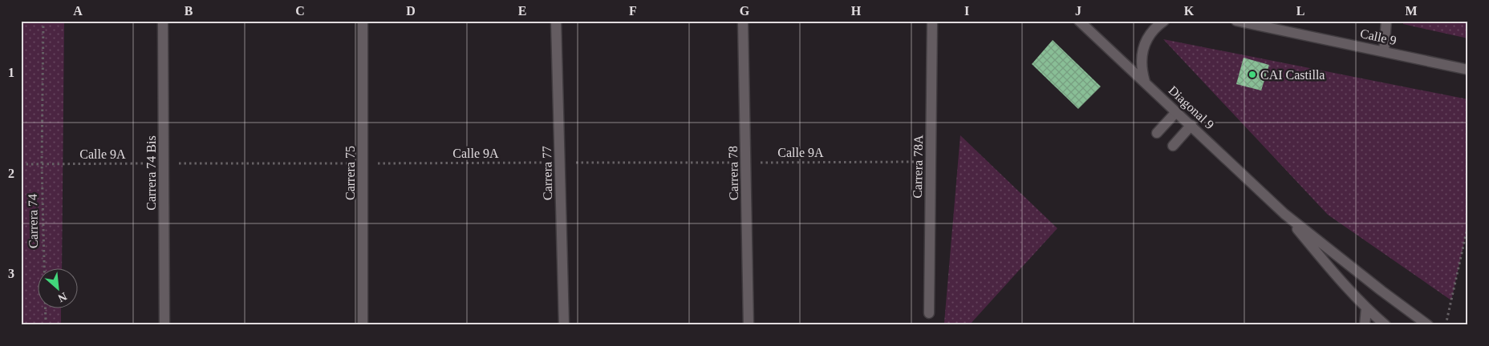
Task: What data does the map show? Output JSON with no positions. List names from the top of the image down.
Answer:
{
  "streets": {
    "street": [
      "Calle 9",
      "Diagonal 9",
      "Carrera 78A",
      "Carrera 74 Bis",
      "Carrera 75",
      "Carrera 77",
      "Carrera 78"
    ],
    "path": ["Calle 9A", "Carrera 74"]
  },
  "crossings": [
    ["Calle 9A", "Carrera 78A"],
    ["Calle 9A", "Carrera 74 Bis"],
    ["Calle 9A", "Carrera 75"],
    ["Calle 9A", "Carrera 77"],
    ["Calle 9A", "Carrera 78"],
    ["Calle 9A", "Carrera 74"]
  ],
  "places": ["CAI Castilla"],
  "north": "bottom right",
  "grid": {
    "columns": [
      "A",
      "B",
      "C",
      "D",
      "E",
      "F",
      "G",
      "H",
      "I",
      "J",
      "K",
      "L",
      "M"
    ],
    "rows": ["1", "2", "3"]
  }
}
